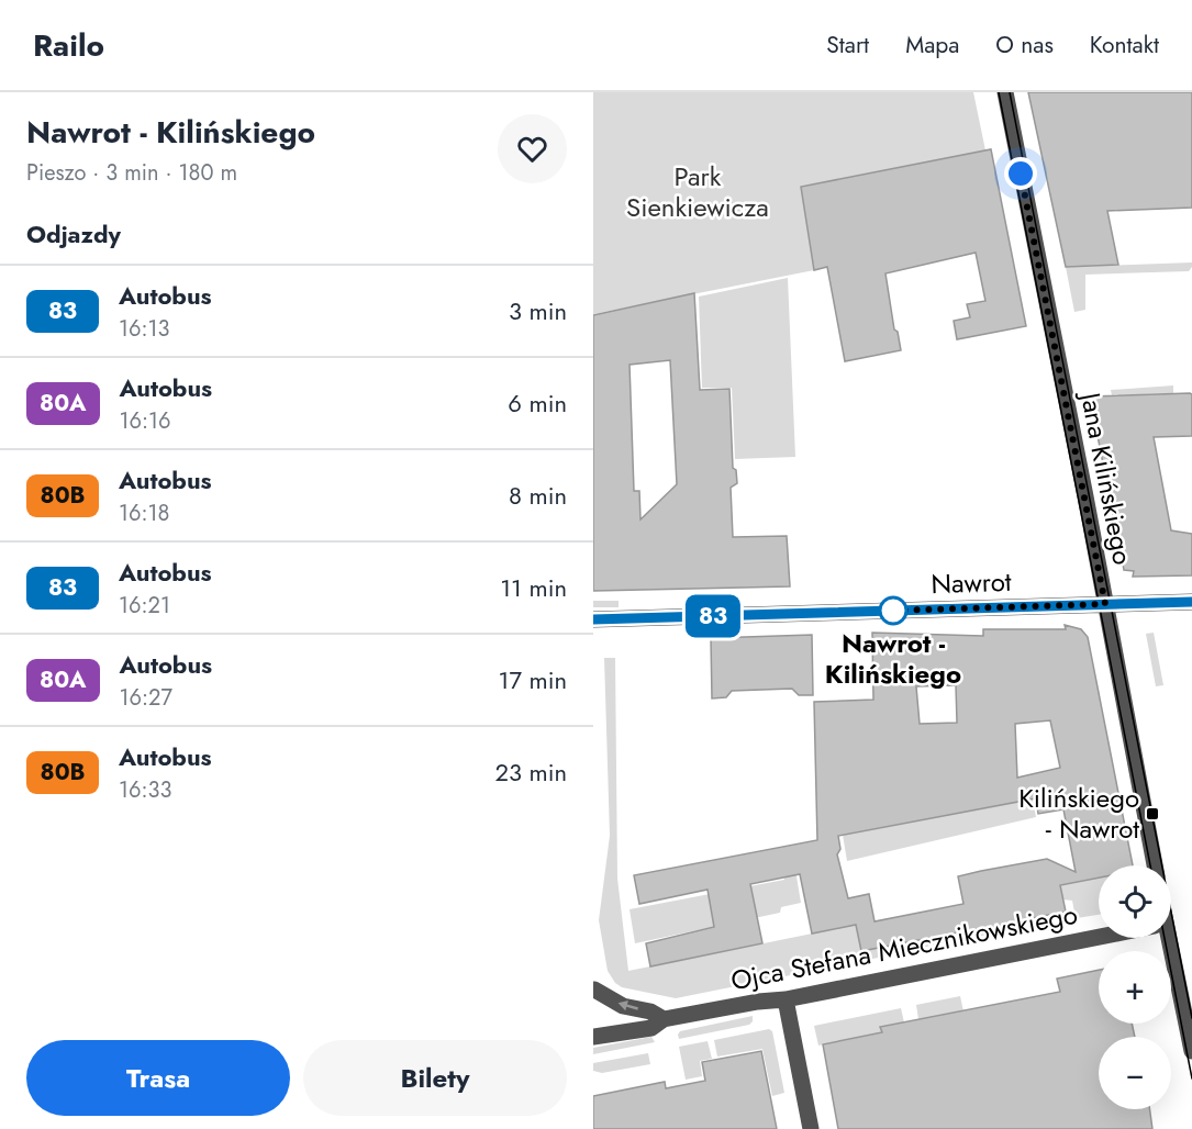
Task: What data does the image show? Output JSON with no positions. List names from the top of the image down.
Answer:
{
  "streets": {
    "street": ["Jana Kilińskiego", "Nawrot", "Ojca Stefana Miecznikowskiego"]
  },
  "crossings": [
    ["Jana Kilińskiego", "Nawrot"]
  ],
  "parks": ["Park Sienkiewicza"],
  "places": {
    "other": ["Nawrot - Kilińskiego"],
    "transit": ["Kilińskiego - Nawrot"]
  },
  "lines": ["bus line 83"],
  "page": {
    "header": "Railo",
    "nav": [
      "Start",
      "Mapa",
      "O nas",
      "Kontakt"
    ],
    "heading": [
      ["Nawrot - Kilińskiego", "Pieszo · 3 min · 180 m"],
      "Odjazdy"
    ],
    "on_map": "83",
    "list": [
      {
        "mark": "83",
        "name": "Autobus",
        "note": "16:13",
        "value": "3 min"
      },
      {
        "mark": "80A",
        "name": "Autobus",
        "note": "16:16",
        "value": "6 min"
      },
      {
        "mark": "80B",
        "name": "Autobus",
        "note": "16:18",
        "value": "8 min"
      },
      {
        "mark": "83",
        "name": "Autobus",
        "note": "16:21",
        "value": "11 min"
      },
      {
        "mark": "80A",
        "name": "Autobus",
        "note": "16:27",
        "value": "17 min"
      },
      {
        "mark": "80B",
        "name": "Autobus",
        "note": "16:33",
        "value": "23 min"
      }
    ],
    "map_buttons": ["+", "−"],
    "buttons": ["Trasa", "Bilety"]
  }
}
